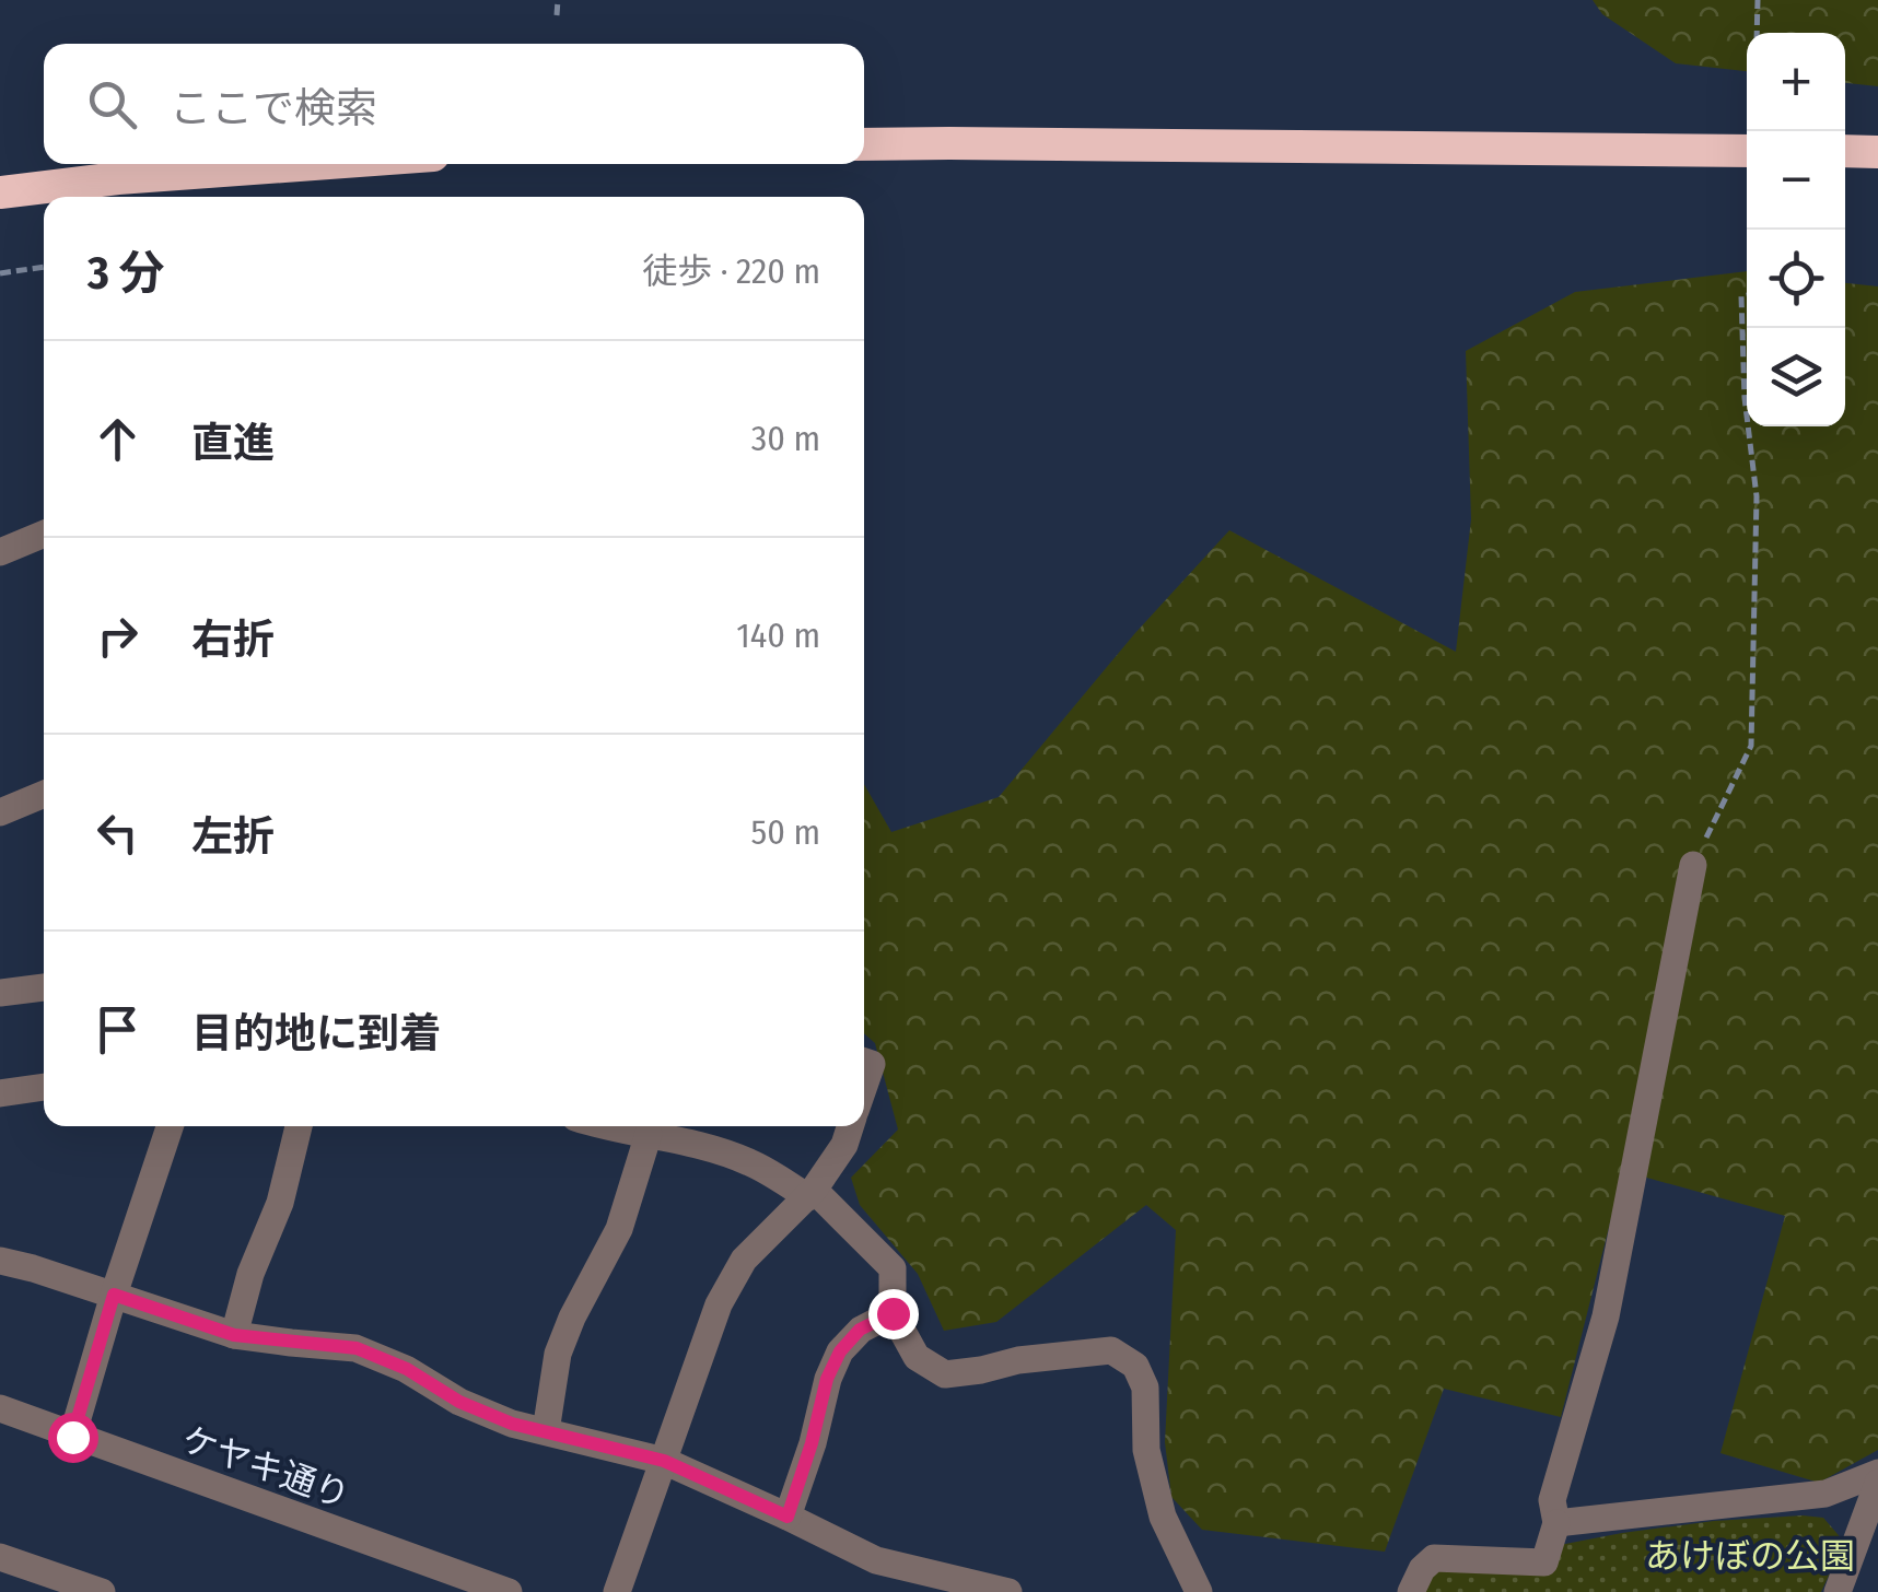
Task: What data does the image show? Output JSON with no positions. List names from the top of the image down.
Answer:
{
  "streets": {
    "street": ["ケヤキ通り"]
  },
  "parks": ["あけぼの公園"],
  "page": {
    "map_buttons": ["+", "−"],
    "search": "ここで検索",
    "heading": ["3 分", "徒歩 · 220 m"],
    "list": [
      ["直進", "30 m"],
      ["右折", "140 m"],
      ["左折", "50 m"],
      "目的地に到着"
    ]
  }
}
